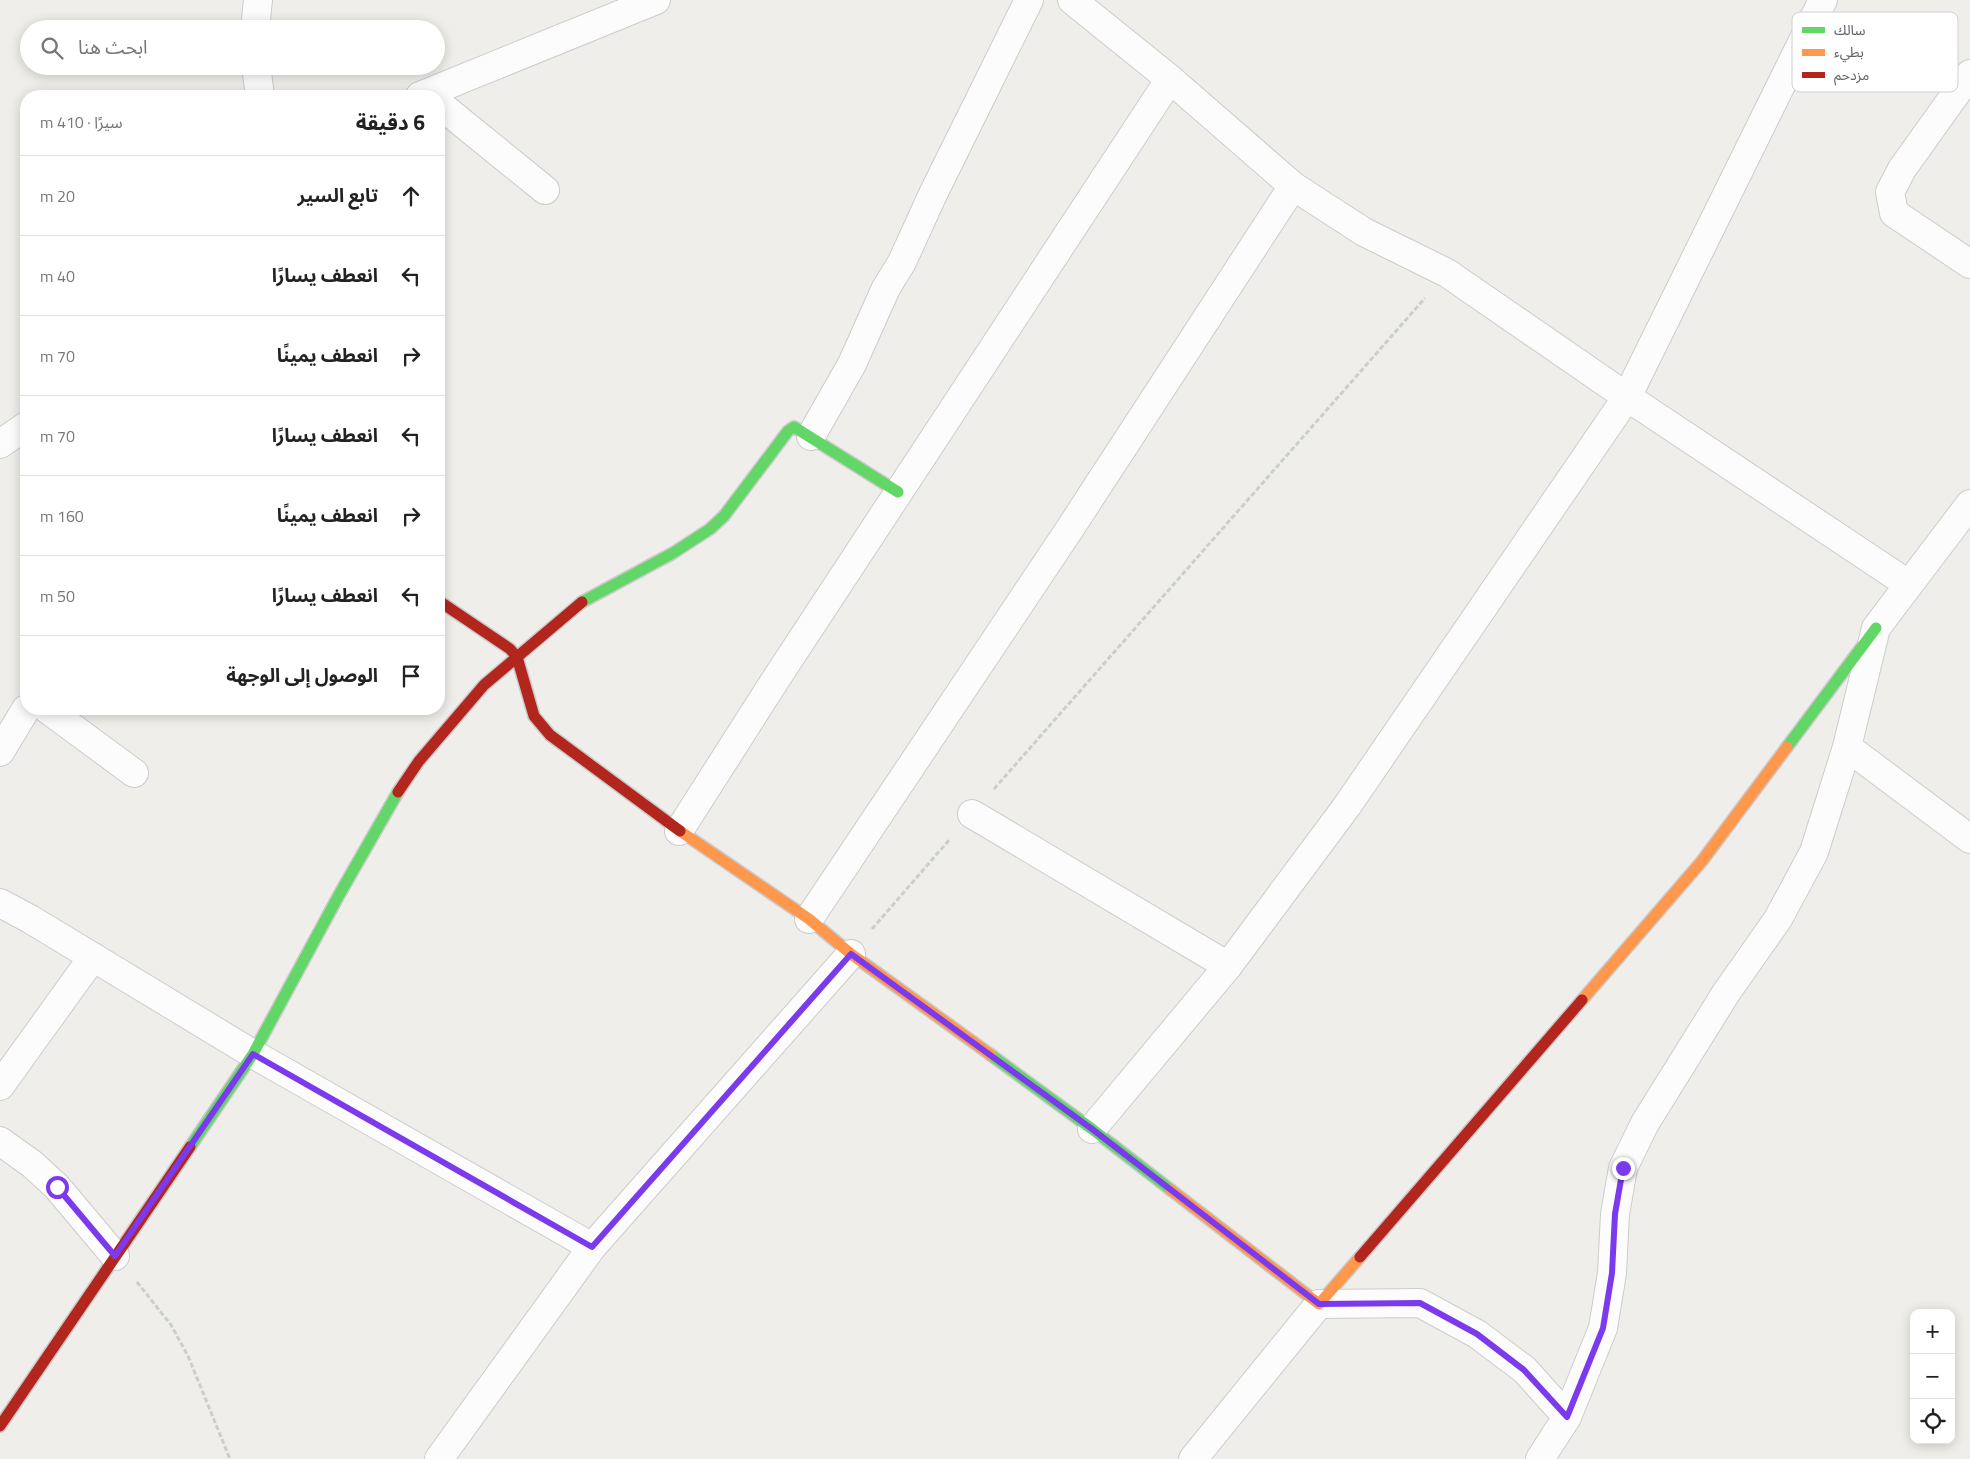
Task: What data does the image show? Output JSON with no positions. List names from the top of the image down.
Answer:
{
  "legend": ["سالك", "بطيء", "مزدحم"],
  "page": {
    "search": "ابحث هنا",
    "heading": ["6 دقيقة", "سيرًا · 410 m"],
    "list": [
      ["تابع السير", "20 m"],
      ["انعطف يسارًا", "40 m"],
      ["انعطف يمينًا", "70 m"],
      ["انعطف يسارًا", "70 m"],
      ["انعطف يمينًا", "160 m"],
      ["انعطف يسارًا", "50 m"],
      "الوصول إلى الوجهة"
    ],
    "map_buttons": ["+", "−"]
  }
}
